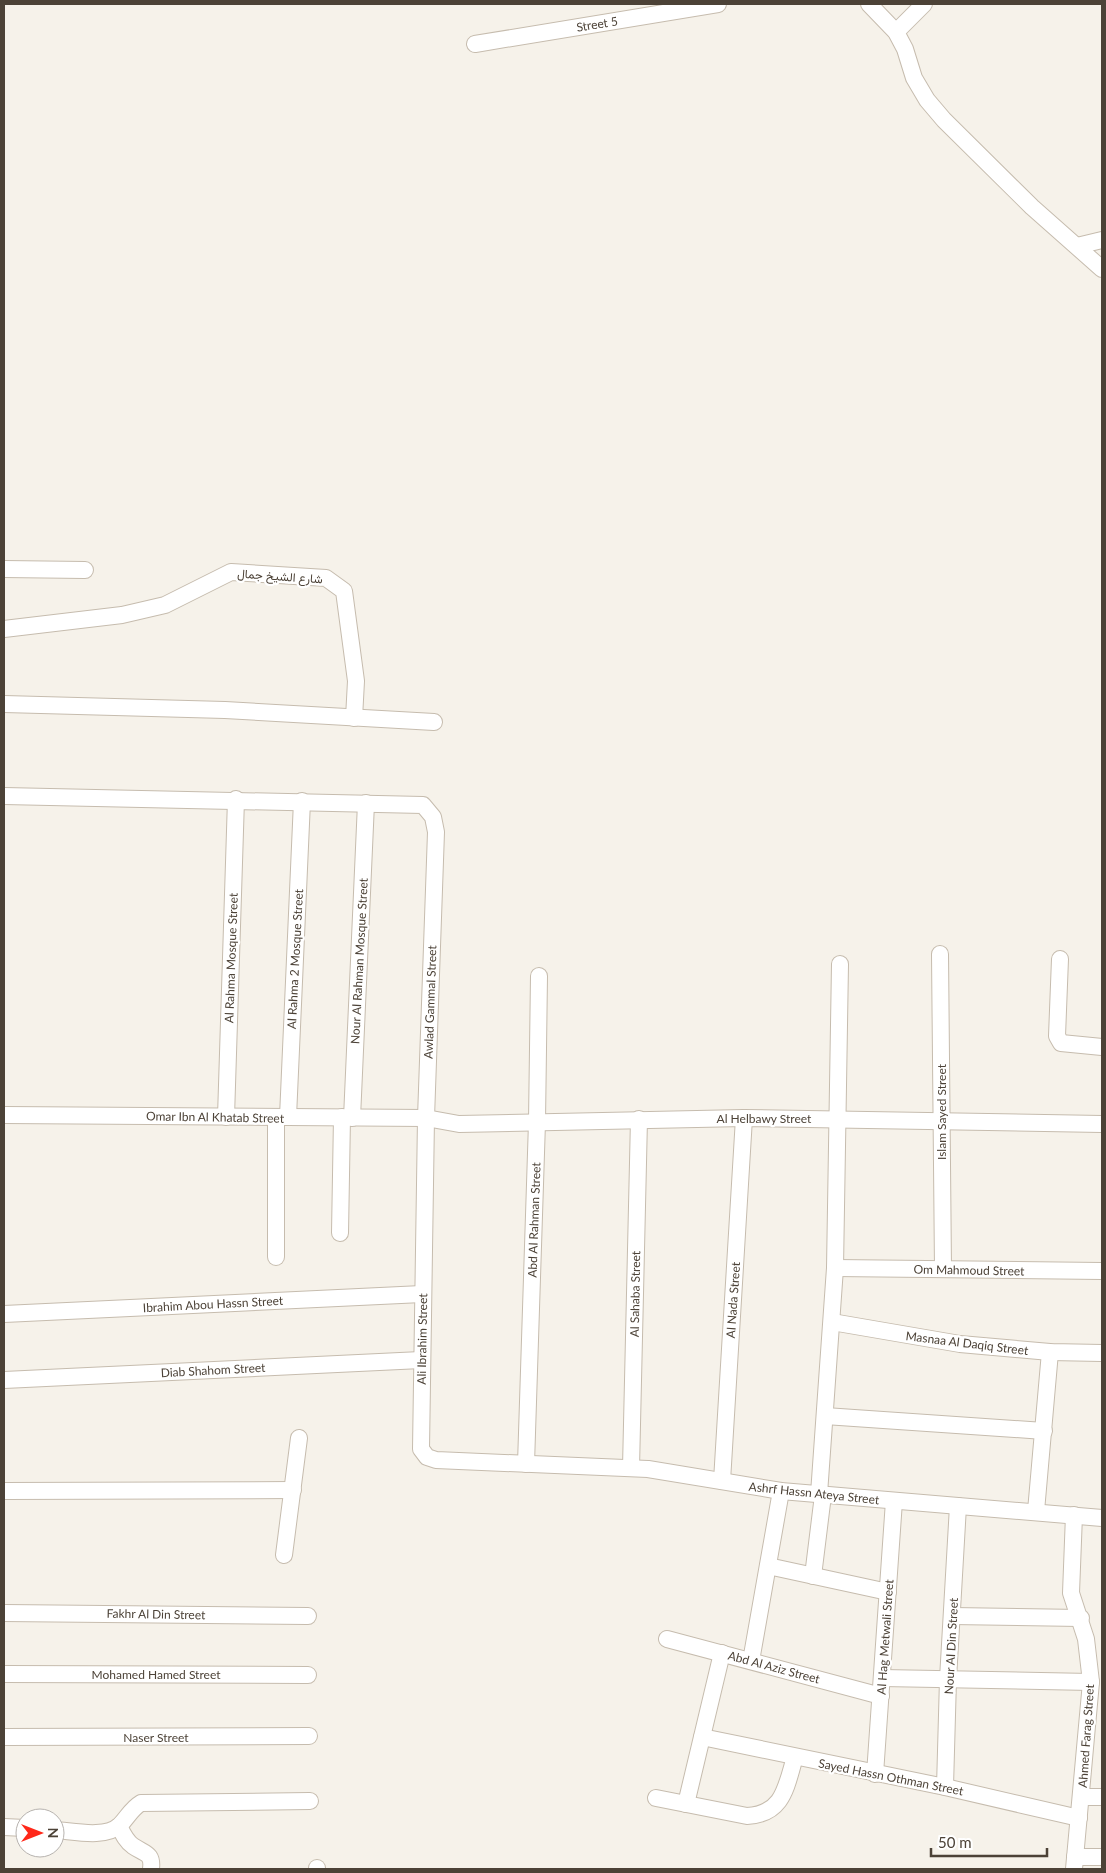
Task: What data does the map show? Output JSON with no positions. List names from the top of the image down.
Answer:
{
  "streets": {
    "street": [
      "Street 5",
      "شارع الشيخ جمال",
      "Al Rahma Mosque Street",
      "Al Rahma 2 Mosque Street",
      "Nour Al Rahman Mosque Street",
      "Awlad Gammal Street",
      "Islam Sayed Street",
      "Omar Ibn Al Khatab Street",
      "Al Helbawy Street",
      "Abd Al Rahman Street",
      "Om Mahmoud Street",
      "Al Sahaba Street",
      "Al Nada Street",
      "Ibrahim Abou Hassn Street",
      "Ali Ibrahim Street",
      "Masnaa Al Daqiq Street",
      "Diab Shahom Street",
      "Ashrf Hassn Ateya Street",
      "Fakhr Al Din Street",
      "Al Hag Metwali Street",
      "Nour Al Din Street",
      "Abd Al Aziz Street",
      "Mohamed Hamed Street",
      "Ahmed Farag Street",
      "Naser Street",
      "Sayed Hassn Othman Street"
    ]
  },
  "crossings": [
    ["Al Rahma Mosque Street", "Awlad Gammal Street"],
    ["Al Rahma Mosque Street", "Omar Ibn Al Khatab Street"],
    ["Al Rahma 2 Mosque Street", "Awlad Gammal Street"],
    ["Al Rahma 2 Mosque Street", "Omar Ibn Al Khatab Street"],
    ["Nour Al Rahman Mosque Street", "Awlad Gammal Street"],
    ["Nour Al Rahman Mosque Street", "Omar Ibn Al Khatab Street"],
    ["Awlad Gammal Street", "Omar Ibn Al Khatab Street"],
    ["Awlad Gammal Street", "Al Helbawy Street"],
    ["Awlad Gammal Street", "Ali Ibrahim Street"],
    ["Islam Sayed Street", "Al Helbawy Street"],
    ["Islam Sayed Street", "Om Mahmoud Street"],
    ["Omar Ibn Al Khatab Street", "Al Helbawy Street"],
    ["Omar Ibn Al Khatab Street", "Ali Ibrahim Street"],
    ["Al Helbawy Street", "Abd Al Rahman Street"],
    ["Al Helbawy Street", "Al Sahaba Street"],
    ["Al Helbawy Street", "Al Nada Street"],
    ["Al Helbawy Street", "Ali Ibrahim Street"],
    ["Abd Al Rahman Street", "Ali Ibrahim Street"],
    ["Abd Al Rahman Street", "Ashrf Hassn Ateya Street"],
    ["Al Sahaba Street", "Ashrf Hassn Ateya Street"],
    ["Al Nada Street", "Ashrf Hassn Ateya Street"],
    ["Ibrahim Abou Hassn Street", "Ali Ibrahim Street"],
    ["Ali Ibrahim Street", "Diab Shahom Street"],
    ["Ali Ibrahim Street", "Ashrf Hassn Ateya Street"],
    ["Ashrf Hassn Ateya Street", "Al Hag Metwali Street"],
    ["Ashrf Hassn Ateya Street", "Nour Al Din Street"],
    ["Ashrf Hassn Ateya Street", "Ahmed Farag Street"],
    ["Al Hag Metwali Street", "Abd Al Aziz Street"],
    ["Al Hag Metwali Street", "Sayed Hassn Othman Street"],
    ["Nour Al Din Street", "Sayed Hassn Othman Street"],
    ["Ahmed Farag Street", "Sayed Hassn Othman Street"]
  ],
  "scale_bar": "50 m",
  "north": "right"
}
